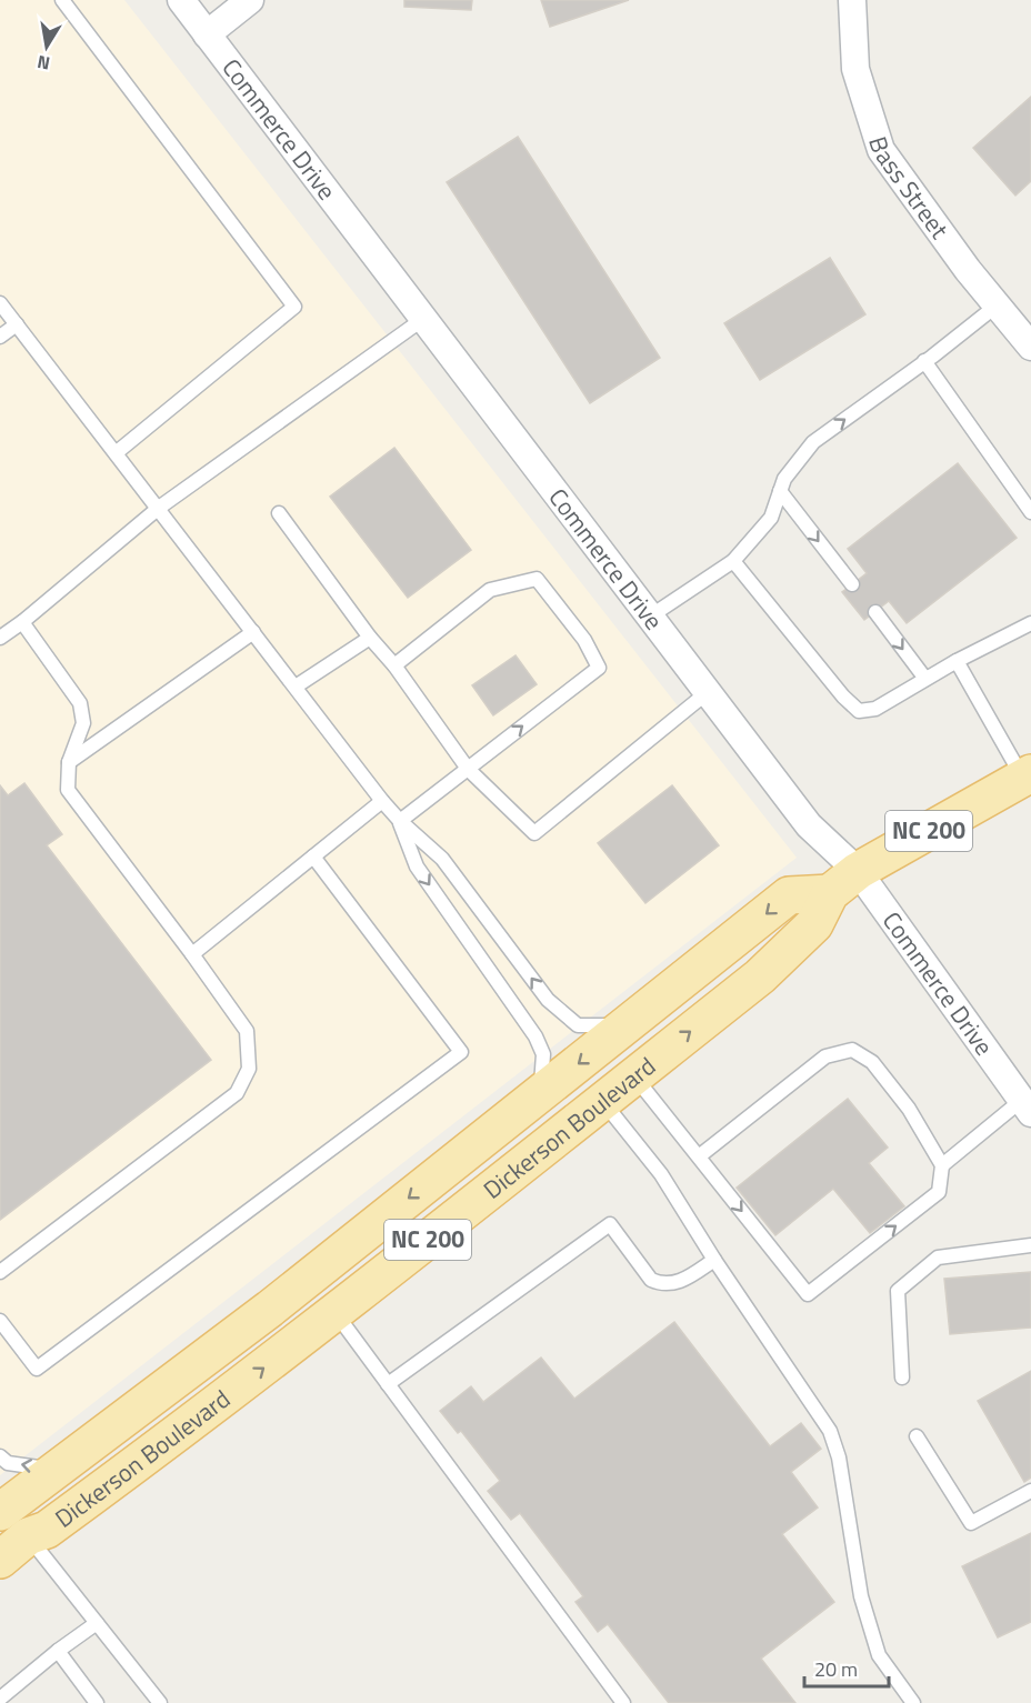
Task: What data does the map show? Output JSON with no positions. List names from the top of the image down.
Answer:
{
  "streets": {
    "main road": ["NC 200", "Dickerson Boulevard"],
    "street": ["Commerce Drive", "Bass Street"]
  },
  "crossings": [
    ["Commerce Drive", "Dickerson Boulevard"],
    ["NC 200", "Dickerson Boulevard"]
  ],
  "scale_bar": "20 m",
  "north": "bottom"
}
